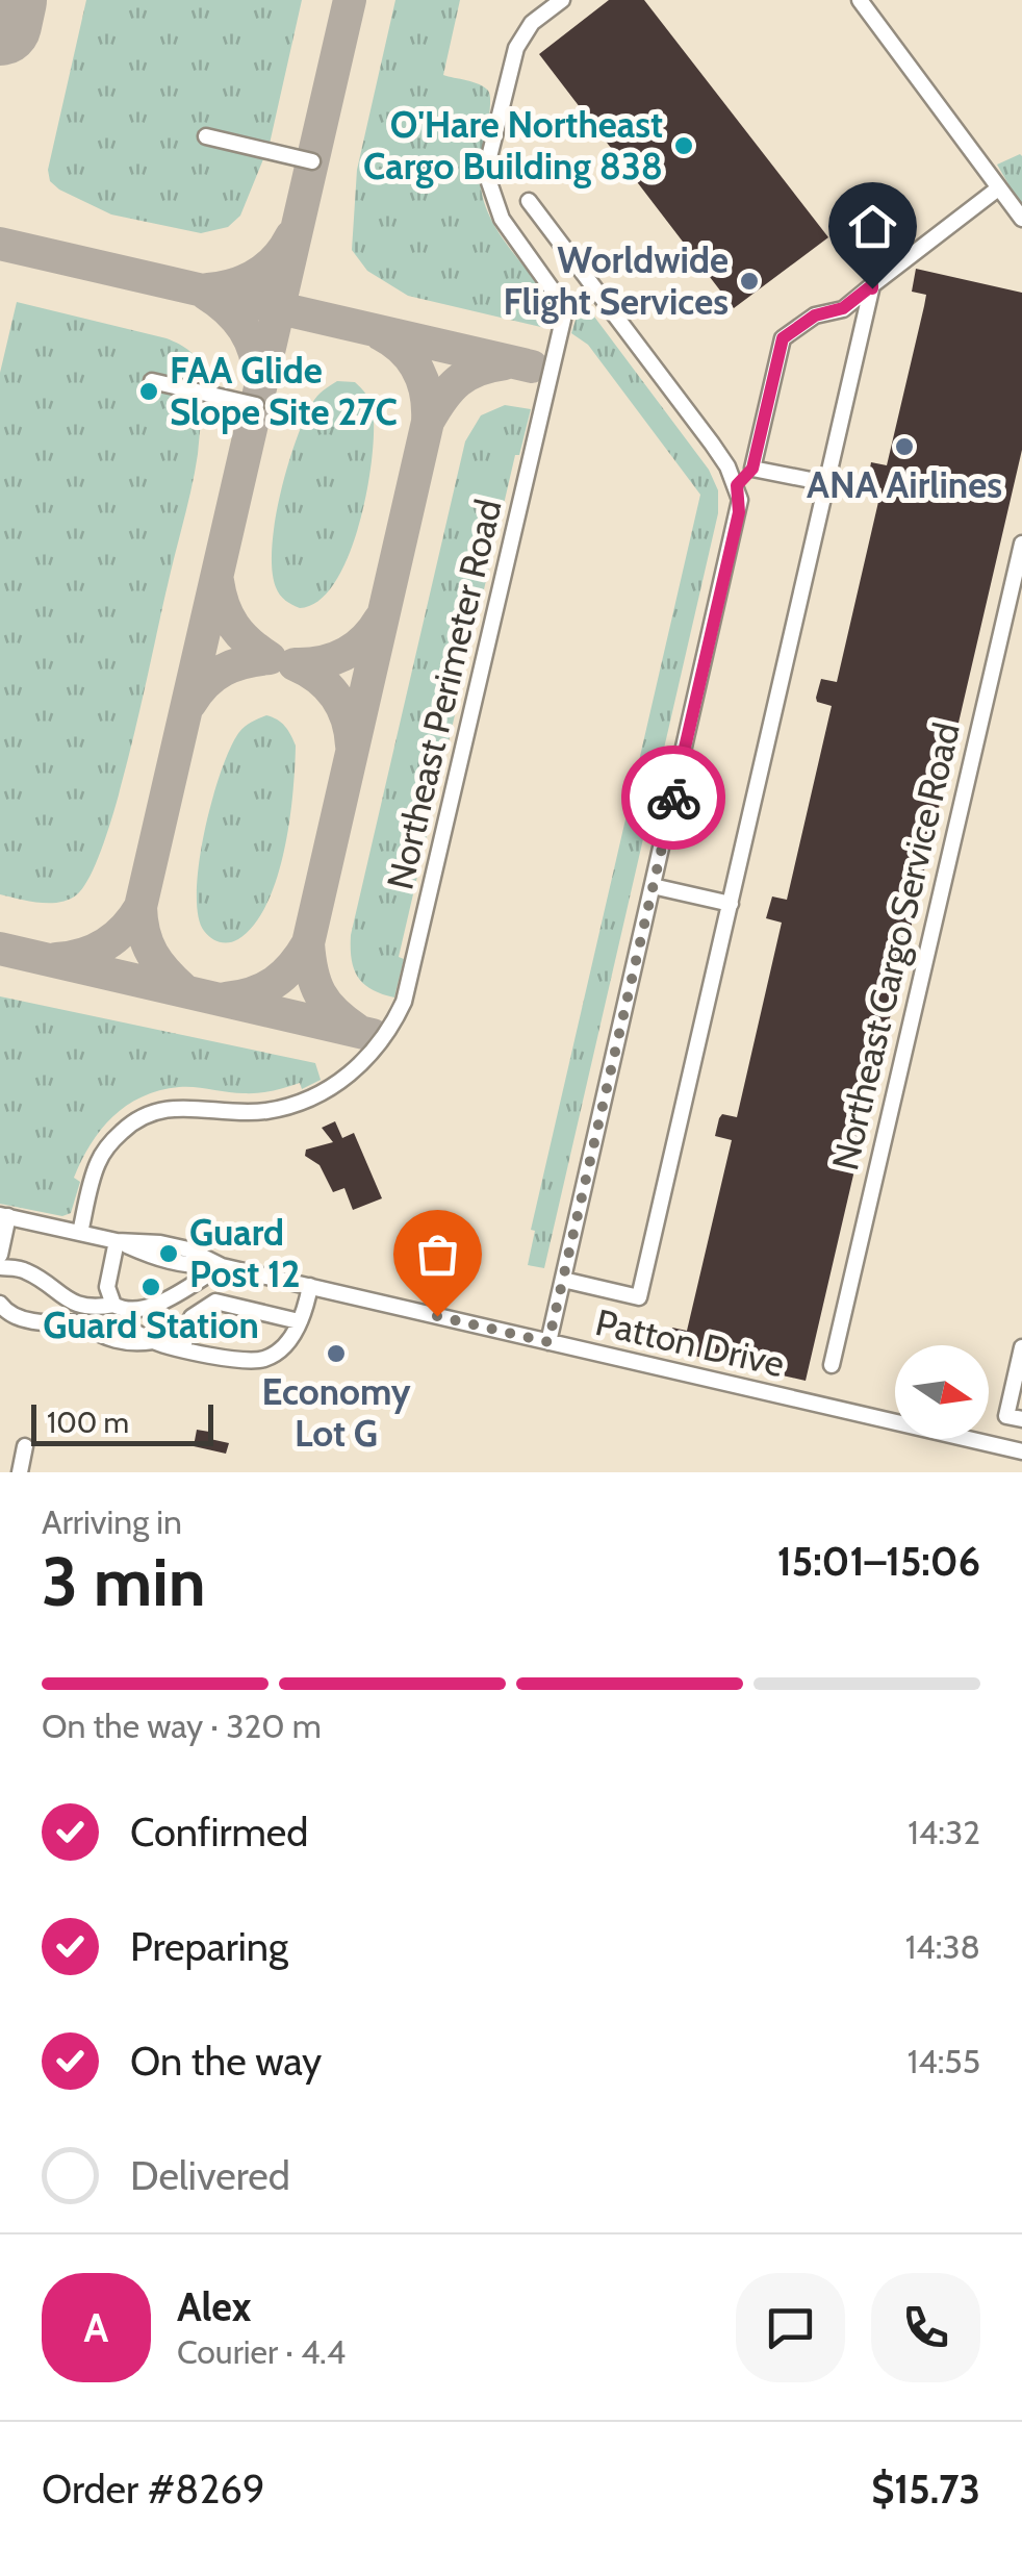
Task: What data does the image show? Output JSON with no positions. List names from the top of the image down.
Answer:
{
  "streets": {
    "street": ["Northeast Perimeter Road", "Northeast Cargo Service Road", "Patton Drive"]
  },
  "crossings": [
    ["Northeast Perimeter Road", "Patton Drive"]
  ],
  "places": [
    "O'Hare Northeast Cargo Building 838",
    "Worldwide Flight Services",
    "FAA Glide Slope Site 27C",
    "ANA Airlines",
    "Guard Post 12",
    "Guard Station",
    "Economy Lot G"
  ],
  "scale_bar": "100 m",
  "north": "right",
  "page": {
    "scale": "100 m",
    "heading": ["3 min", "Arriving in", "15:01–15:06"],
    "panel": [
      "Alex",
      "Courier · 4.4",
      "Order #8269",
      "$15.73"
    ],
    "bar": "On the way · 320 m",
    "list": [
      ["Confirmed", "14:32"],
      ["Preparing", "14:38"],
      ["On the way", "14:55"],
      "Delivered"
    ],
    "round": "A"
  }
}
